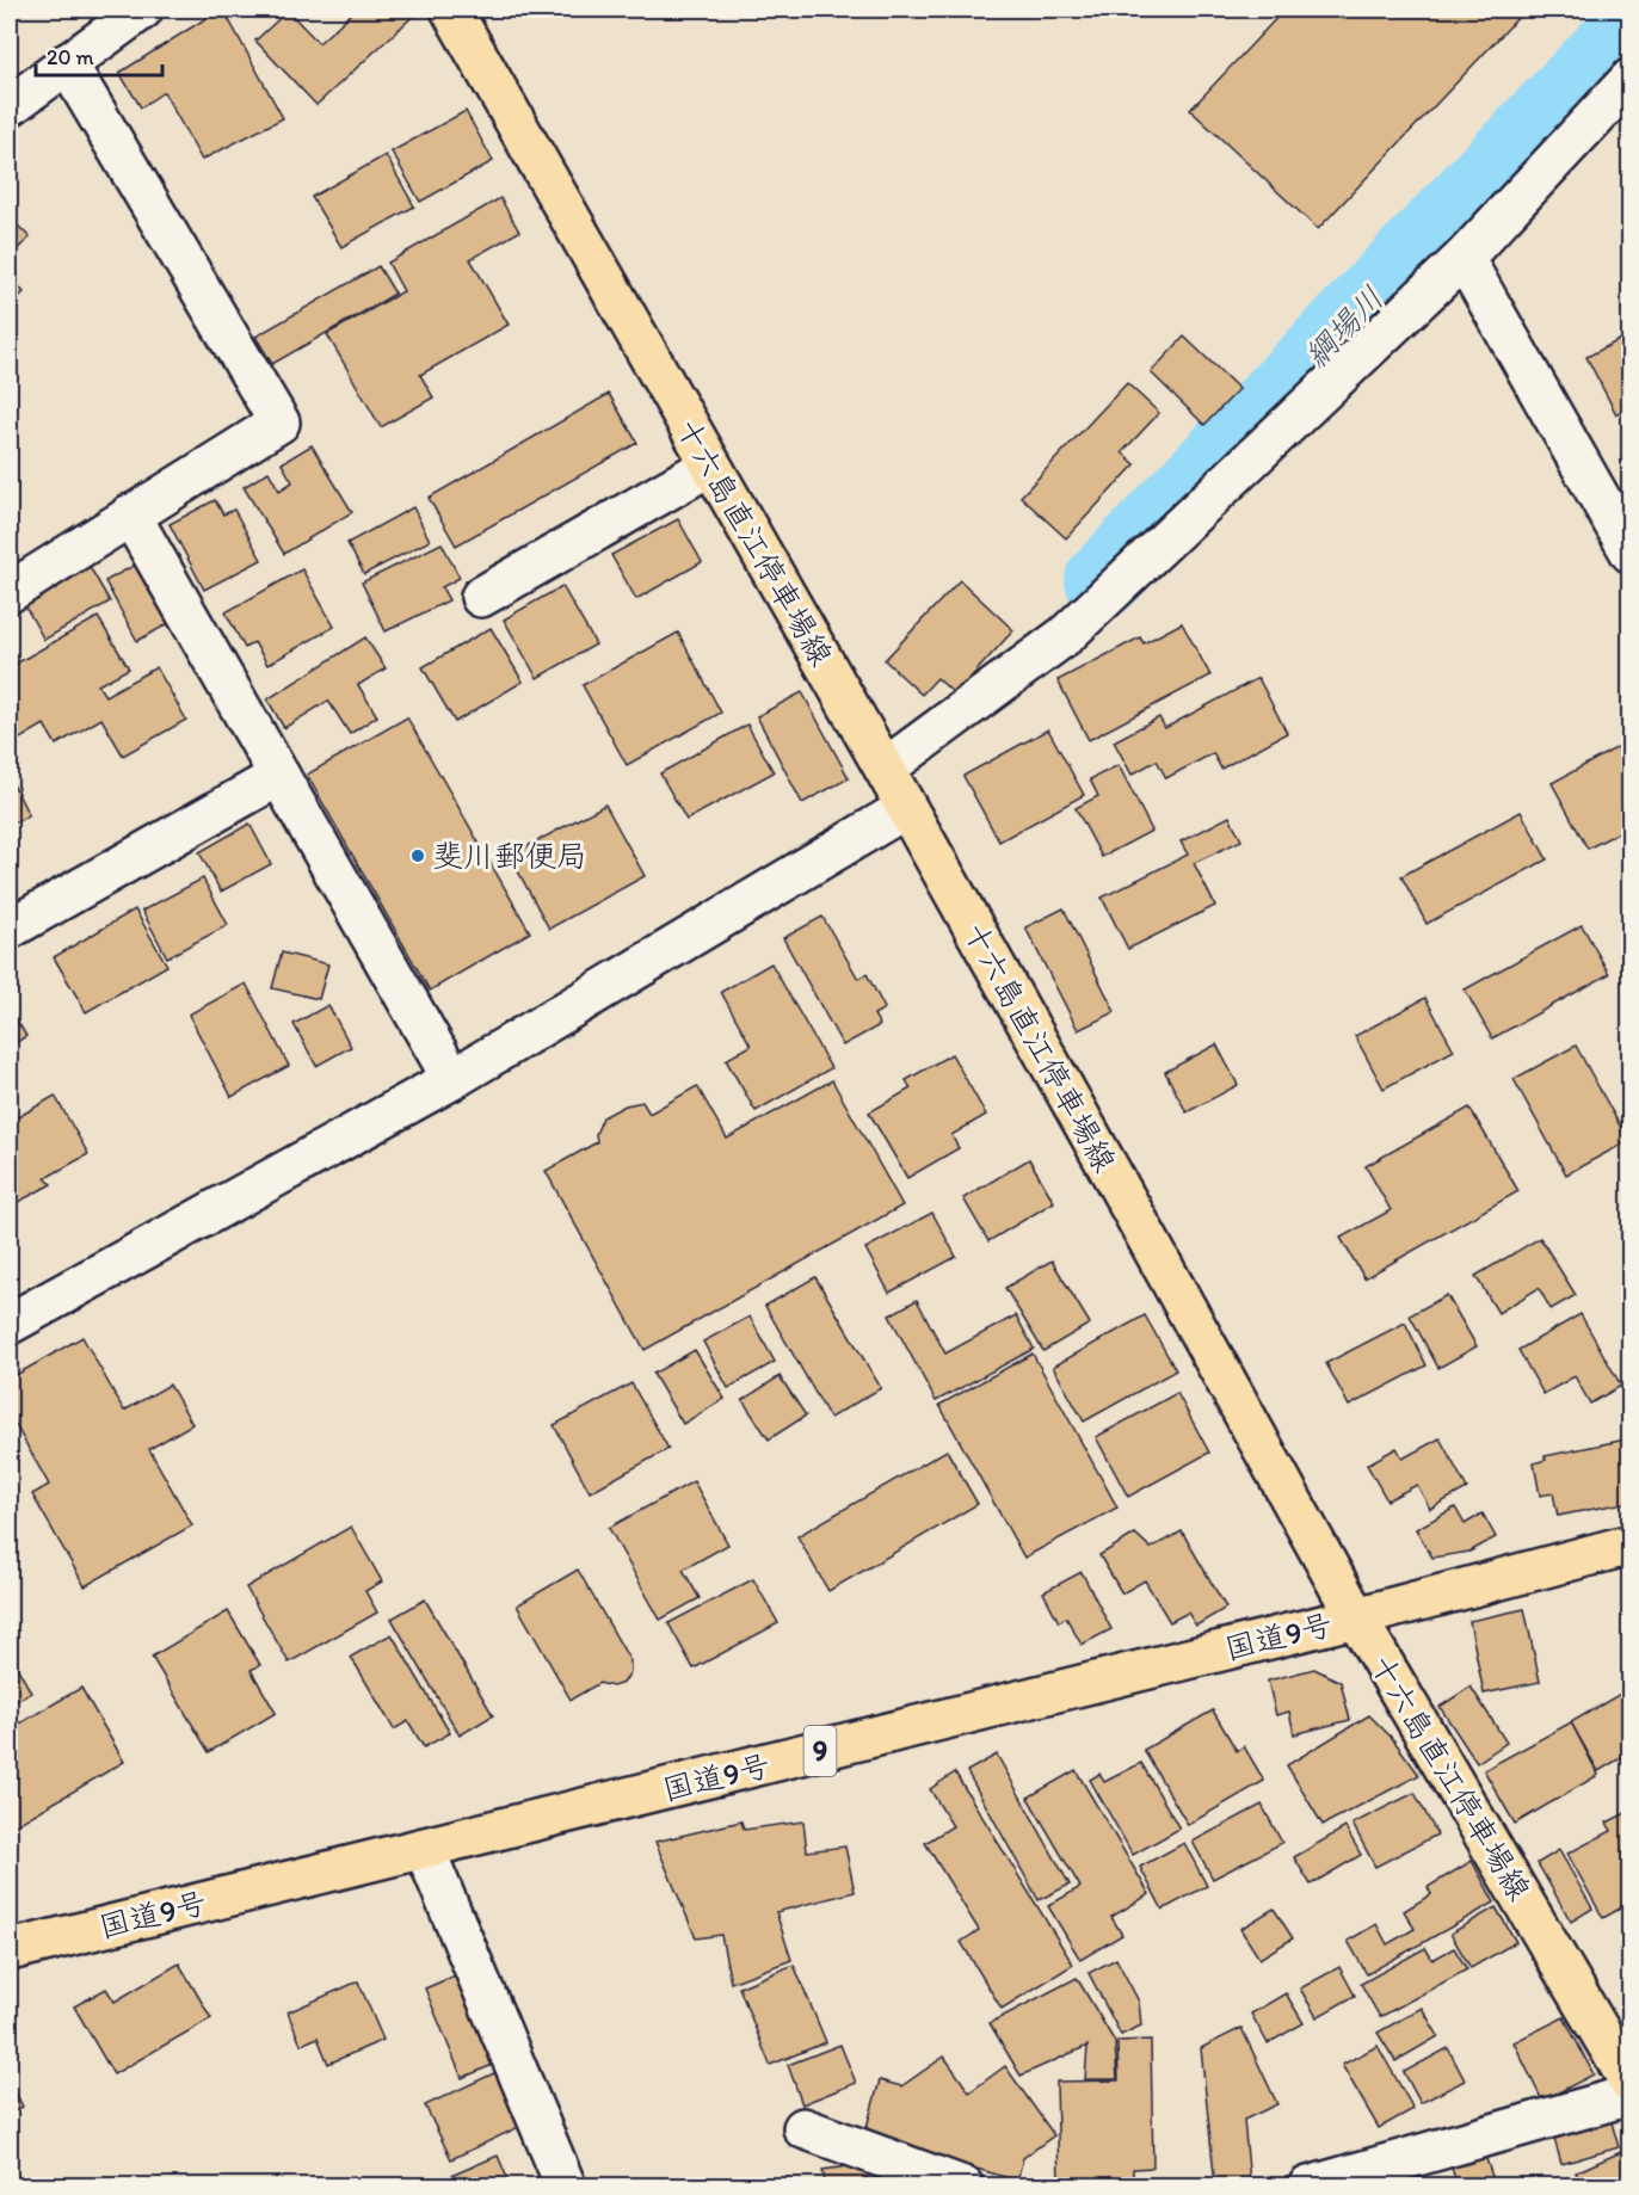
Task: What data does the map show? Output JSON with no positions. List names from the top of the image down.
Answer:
{
  "streets": {
    "main road": ["十六島直江停車場線", "国道9号", "9"]
  },
  "crossings": [
    ["十六島直江停車場線", "国道9号"]
  ],
  "water": ["綱場川"],
  "places": ["斐川郵便局"],
  "scale_bar": "20 m"
}
